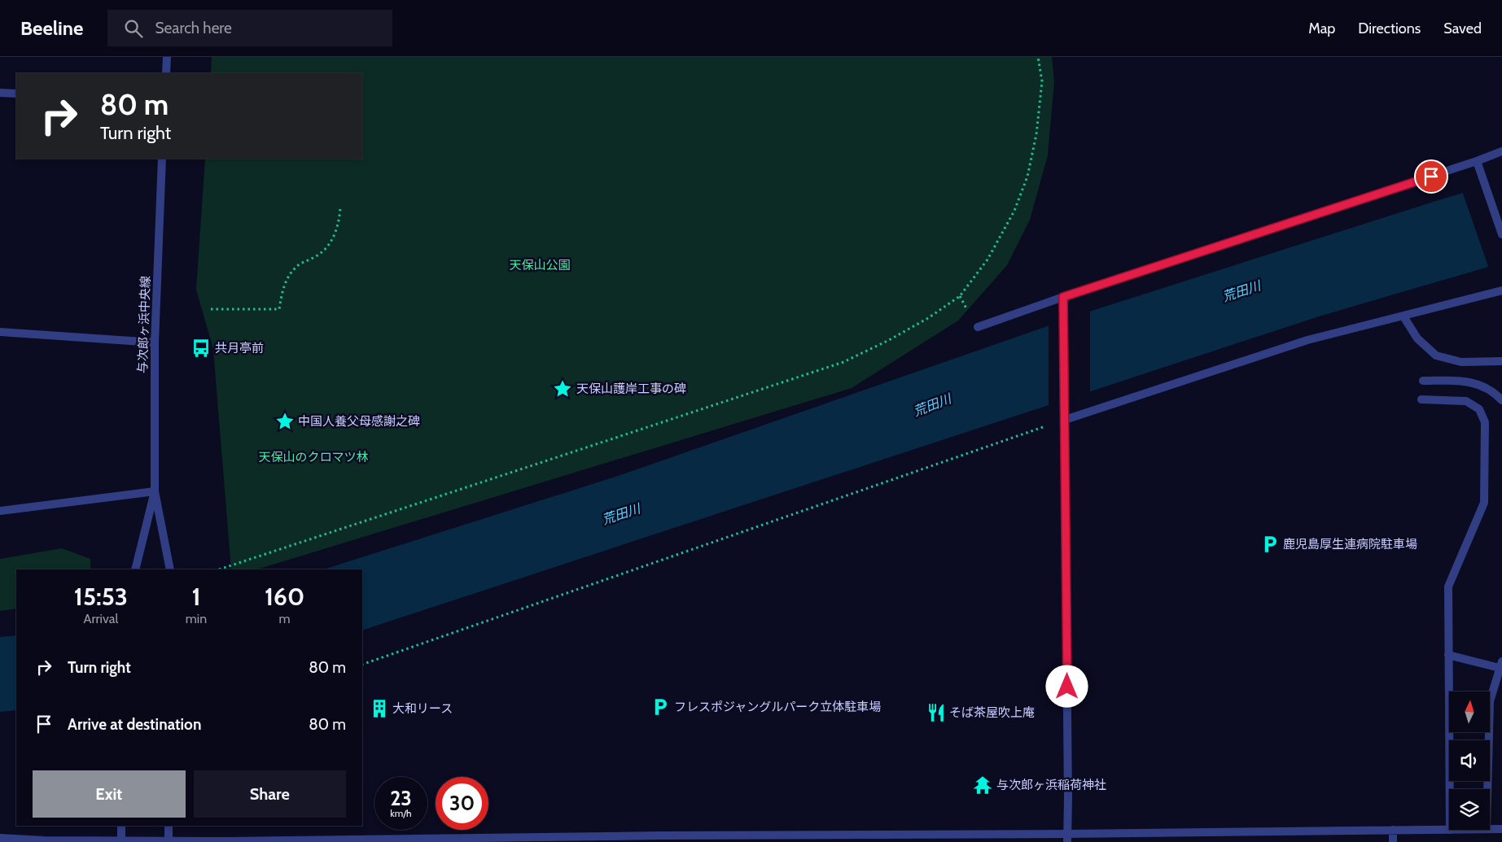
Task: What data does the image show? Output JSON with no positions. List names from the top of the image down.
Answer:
{
  "streets": {
    "street": ["与次郎ヶ浜中央線"]
  },
  "water": ["荒田川"],
  "parks": ["天保山公園", "天保山のクロマツ林"],
  "places": {
    "bus stop": ["共月亭前"],
    "place": ["天保山護岸工事の碑", "中国人養父母感謝之碑"],
    "parking": ["鹿児島厚生連病院駐車場", "フレスポジャングルパーク立体駐車場"],
    "building": ["大和リース"],
    "restaurant": ["そば茶屋吹上庵"],
    "temple": ["与次郎ヶ浜稲荷神社"]
  },
  "north": "top",
  "page": {
    "header": "Beeline",
    "search": "Search here",
    "nav": ["Map", "Directions", "Saved"],
    "turn": ["80 m", "Turn right"],
    "eta": [
      "15:53",
      "Arrival",
      "1",
      "min",
      "160",
      "m"
    ],
    "list": [
      {
        "name": "Turn right",
        "value": "80 m"
      },
      {
        "name": "Arrive at destination",
        "value": "80 m"
      }
    ],
    "buttons": ["Exit", "Share"],
    "speed": "23 km/h",
    "limit": "30"
  }
}
